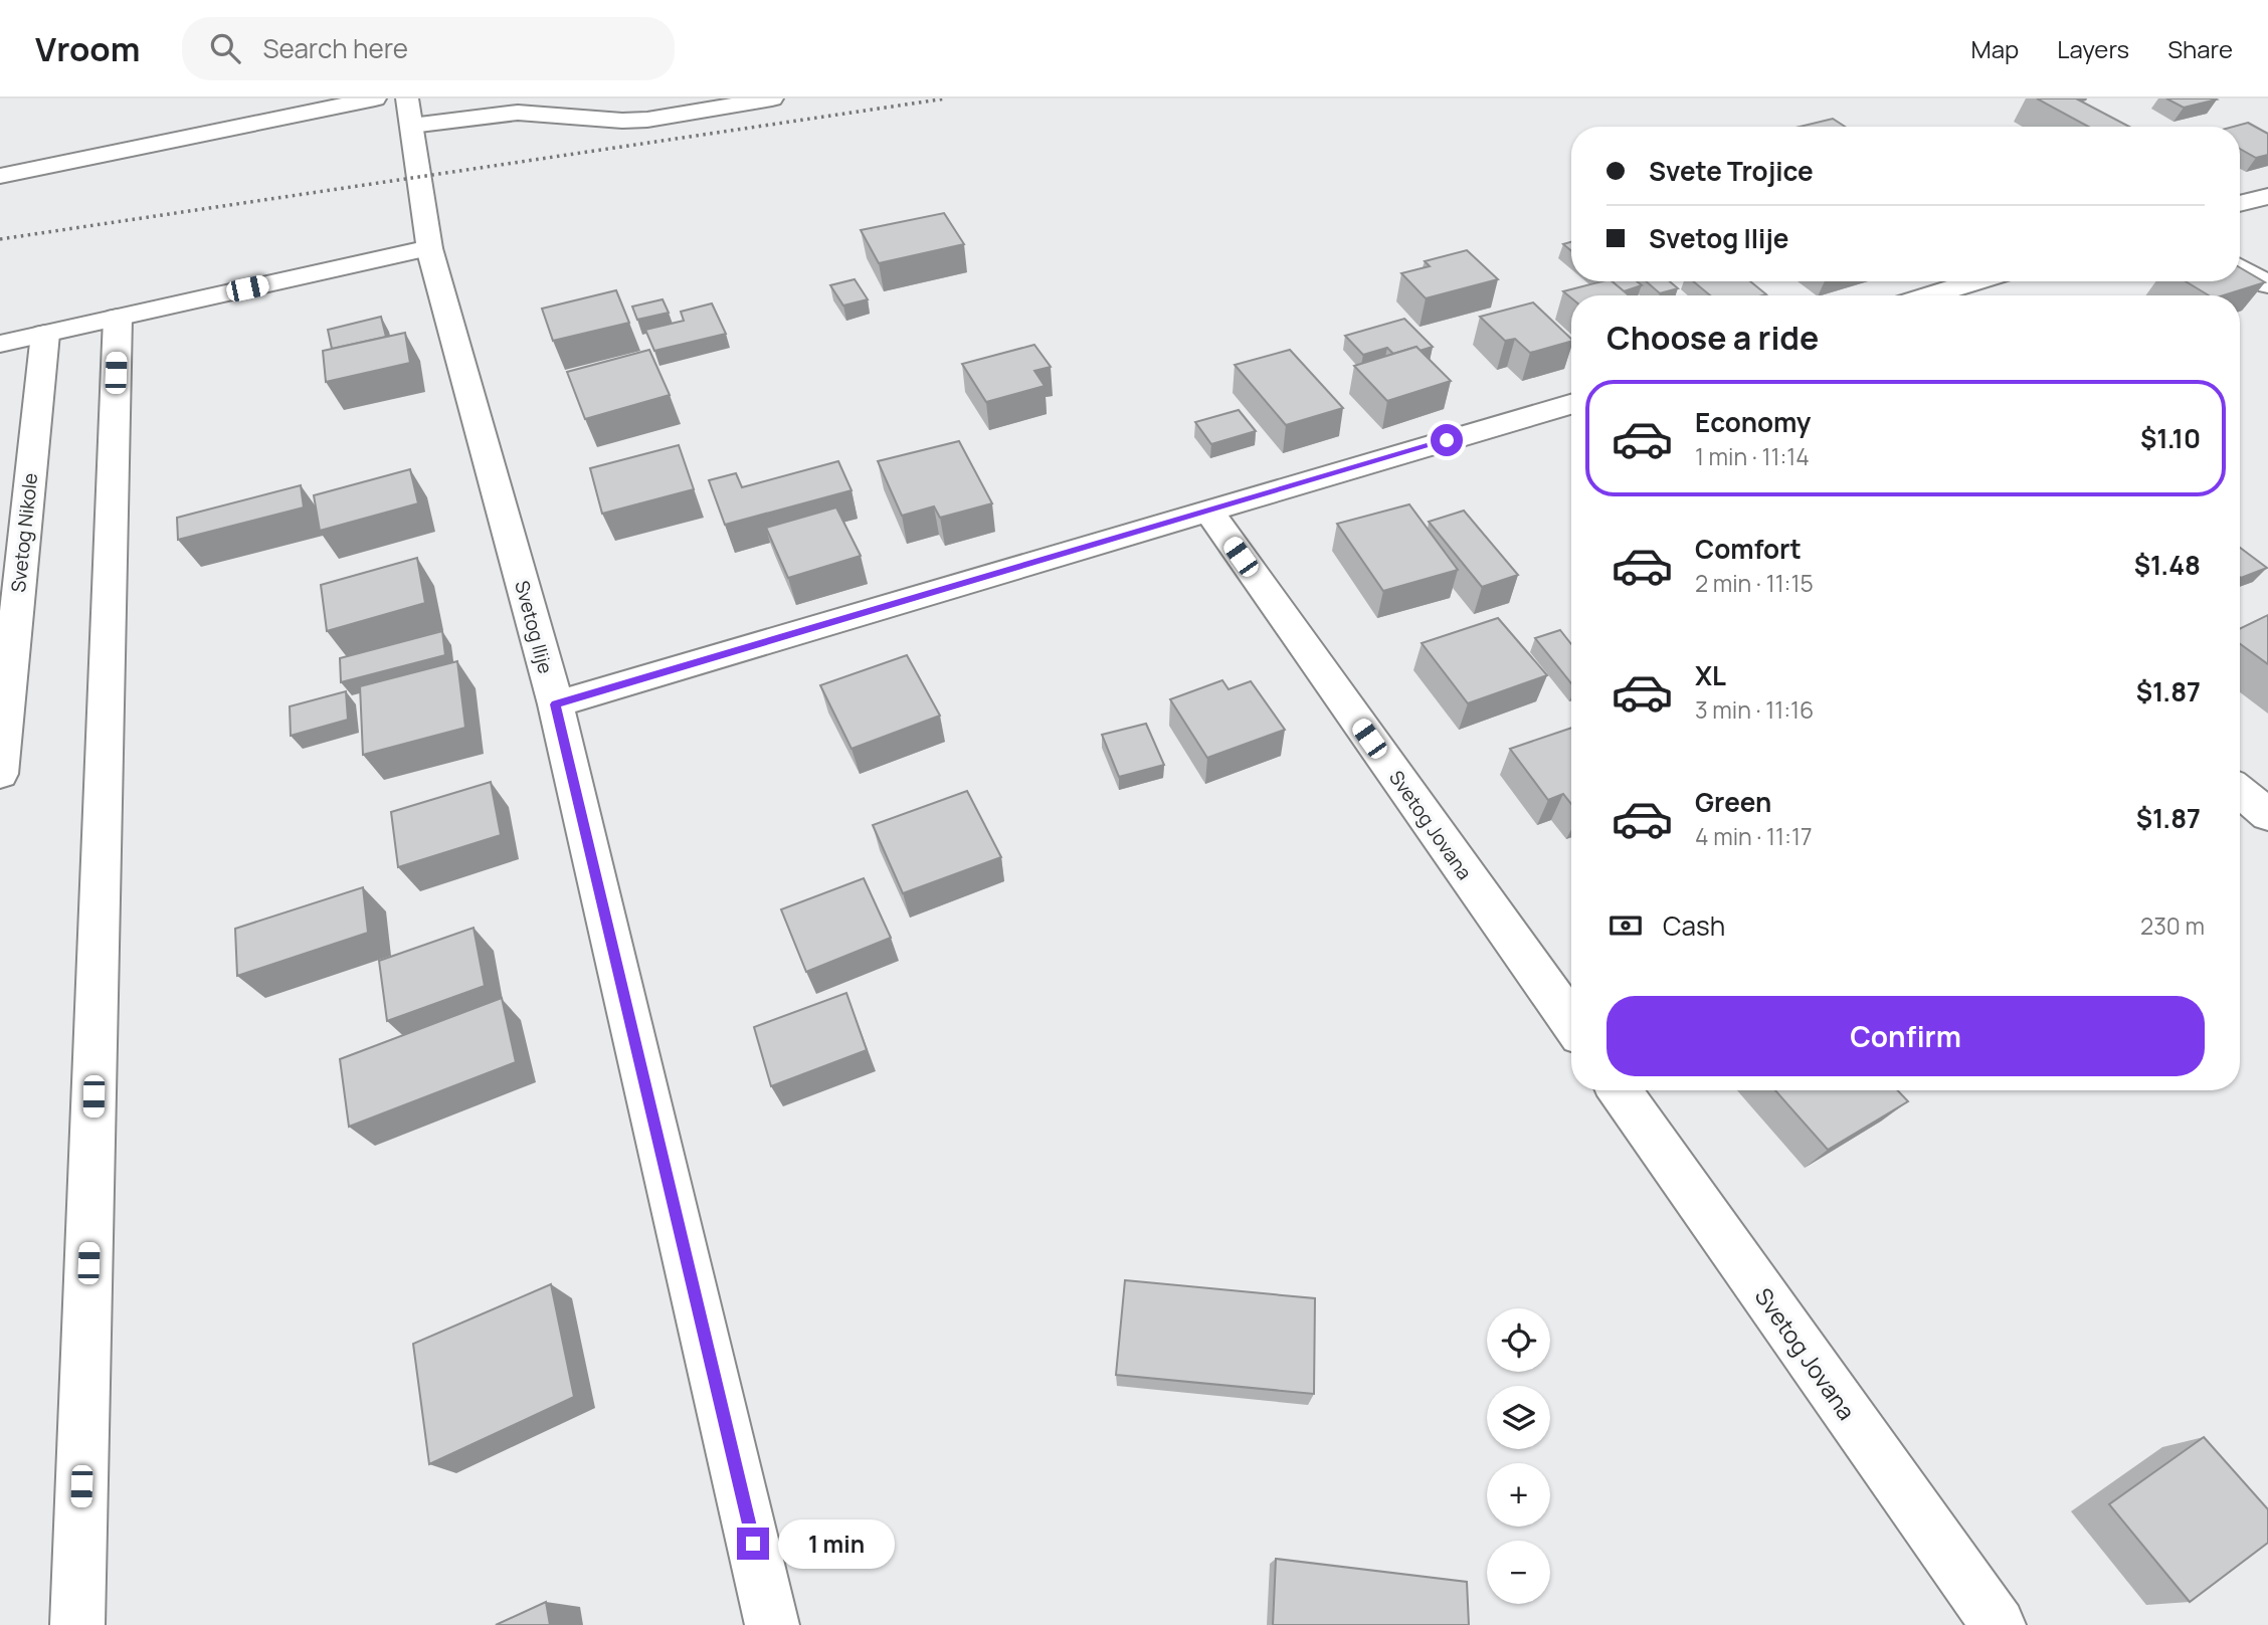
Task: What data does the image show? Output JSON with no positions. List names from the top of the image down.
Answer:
{
  "streets": {
    "street": ["Svetog Nikole", "Svetog Ilije", "Svetog Jovana"]
  },
  "page": {
    "header": "Vroom",
    "search": "Search here",
    "nav": ["Map", "Layers", "Share"],
    "banner": ["Svete Trojice", "Svetog Ilije"],
    "heading": "Choose a ride",
    "list": [
      {
        "name": "Economy",
        "note": "1 min · 11:14",
        "value": "$1.10"
      },
      {
        "name": "Comfort",
        "note": "2 min · 11:15",
        "value": "$1.48"
      },
      {
        "name": "XL",
        "note": "3 min · 11:16",
        "value": "$1.87"
      },
      {
        "name": "Green",
        "note": "4 min · 11:17",
        "value": "$1.87"
      }
    ],
    "pay": ["Cash", "230 m"],
    "buttons": "Confirm",
    "map_buttons": ["+", "−"],
    "bubble": "1 min"
  }
}
